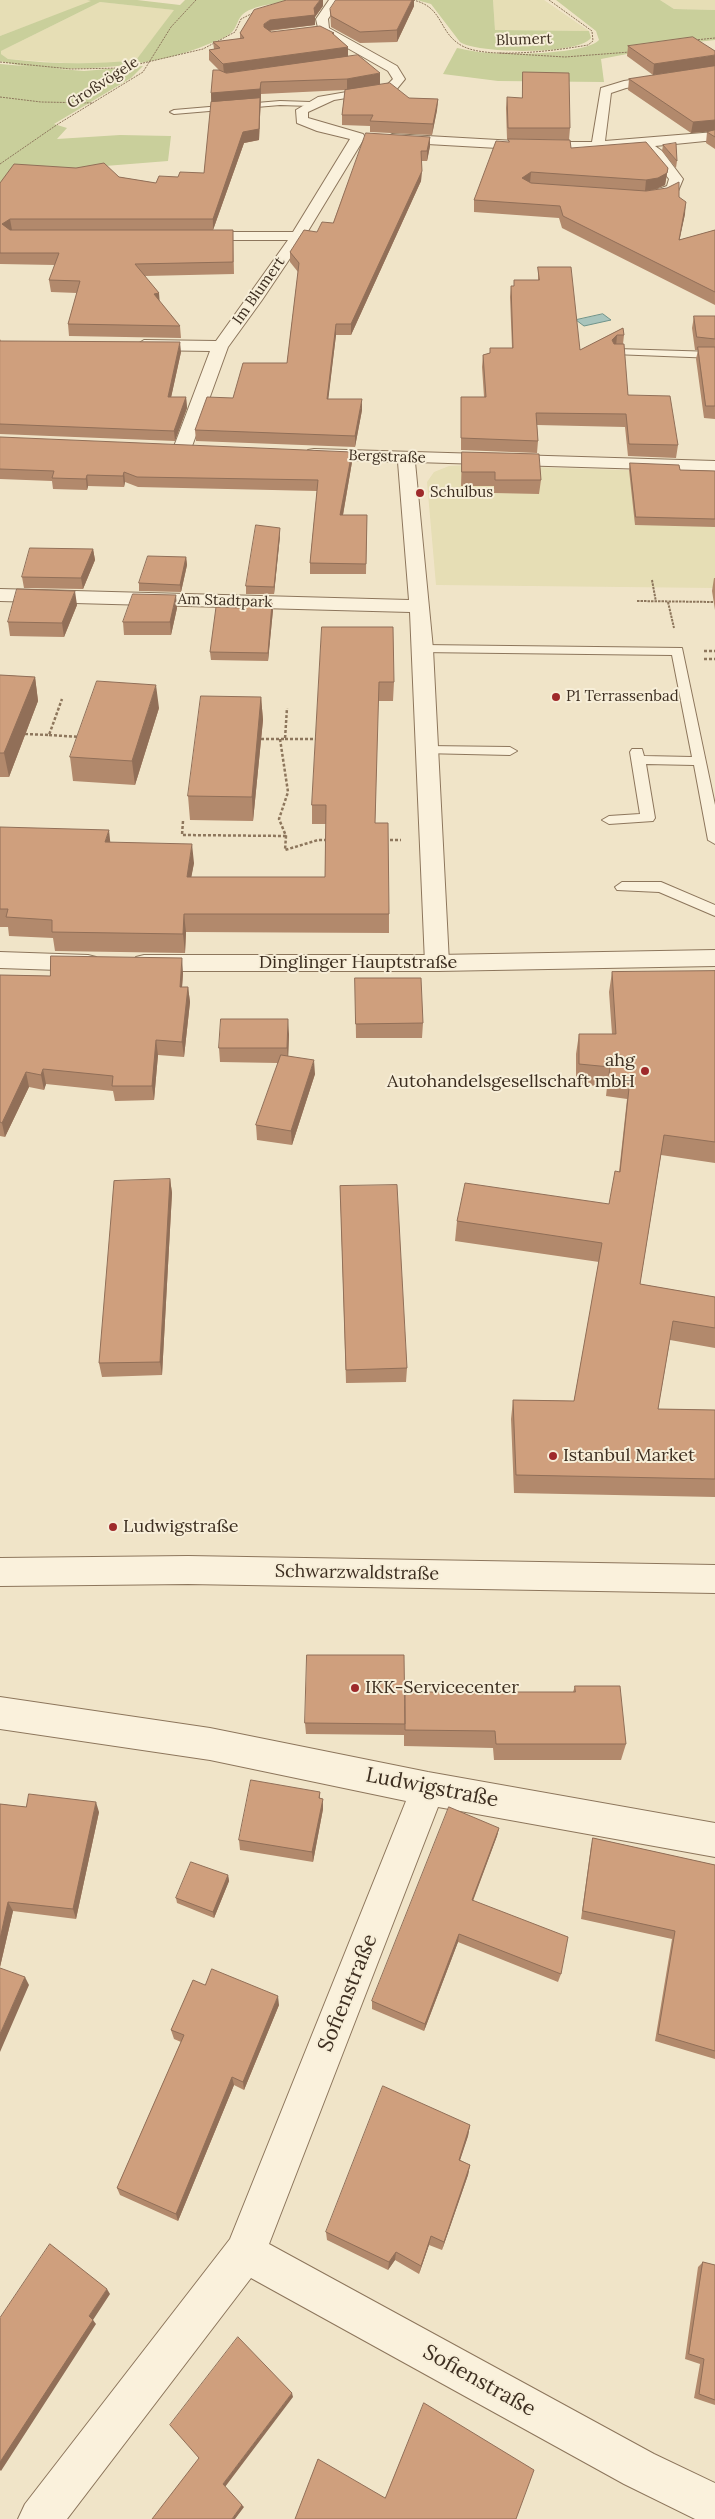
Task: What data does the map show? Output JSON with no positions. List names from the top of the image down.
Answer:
{
  "streets": {
    "street": [
      "Im Blumert",
      "Bergstraße",
      "Am Stadtpark",
      "Dinglinger Hauptstraße",
      "Schwarzwaldstraße",
      "Ludwigstraße",
      "Sofienstraße"
    ],
    "path": ["Blumert", "Großvögele"]
  },
  "crossings": [
    ["Ludwigstraße", "Sofienstraße"]
  ],
  "places": [
    "Schulbus",
    "P1 Terrassenbad",
    "ahg Autohandelsgesellschaft mbH",
    "Istanbul Market",
    "Ludwigstraße",
    "IKK-Servicecenter"
  ]
}
